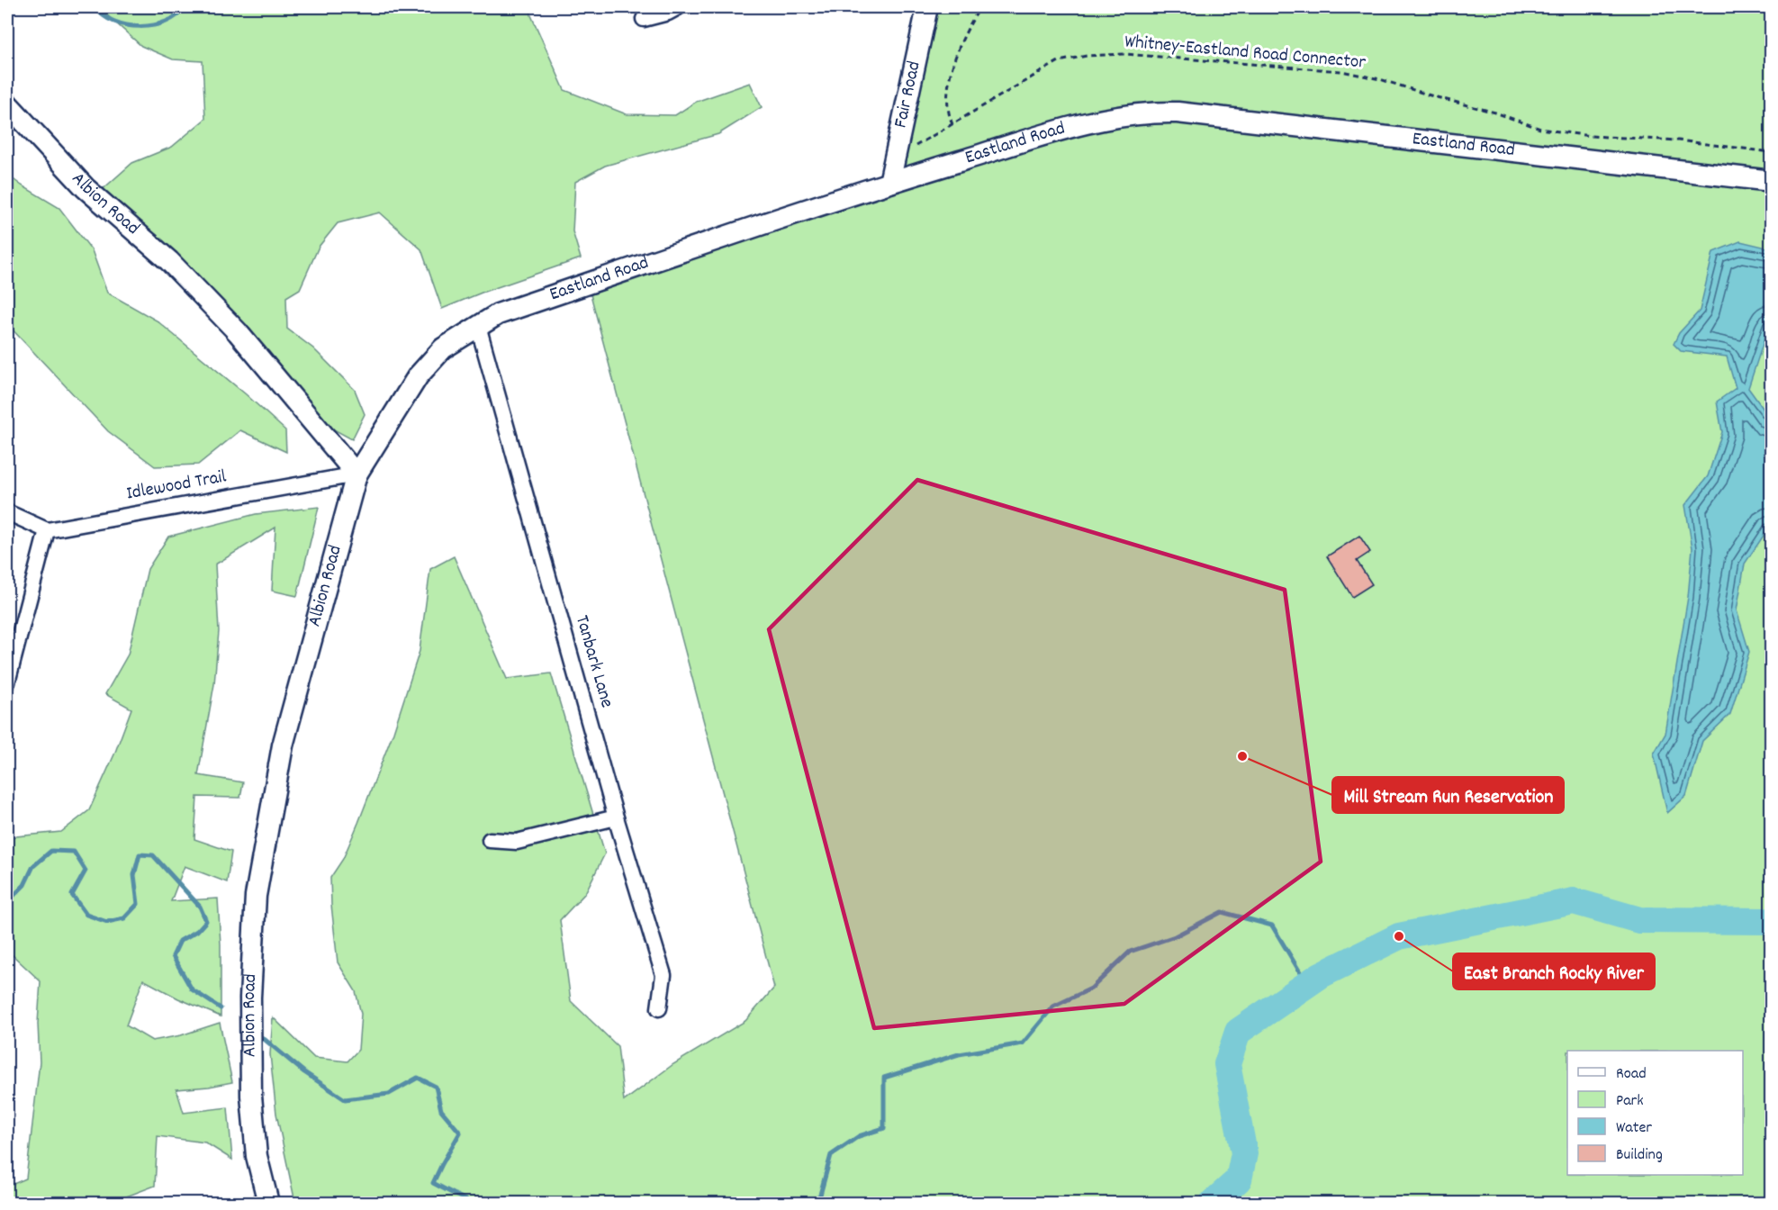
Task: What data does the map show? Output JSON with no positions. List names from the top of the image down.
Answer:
{
  "streets": {
    "street": [
      "Fair Road",
      "Eastland Road",
      "Albion Road",
      "Idlewood Trail",
      "Tanbark Lane"
    ],
    "path": ["Whitney-Eastland Road Connector"]
  },
  "crossings": [
    ["Fair Road", "Eastland Road"],
    ["Eastland Road", "Albion Road"],
    ["Eastland Road", "Idlewood Trail"],
    ["Eastland Road", "Tanbark Lane"],
    ["Albion Road", "Idlewood Trail"]
  ],
  "places": ["Mill Stream Run Reservation", "East Branch Rocky River"],
  "legend": [
    "Road",
    "Park",
    "Water",
    "Building"
  ]
}
